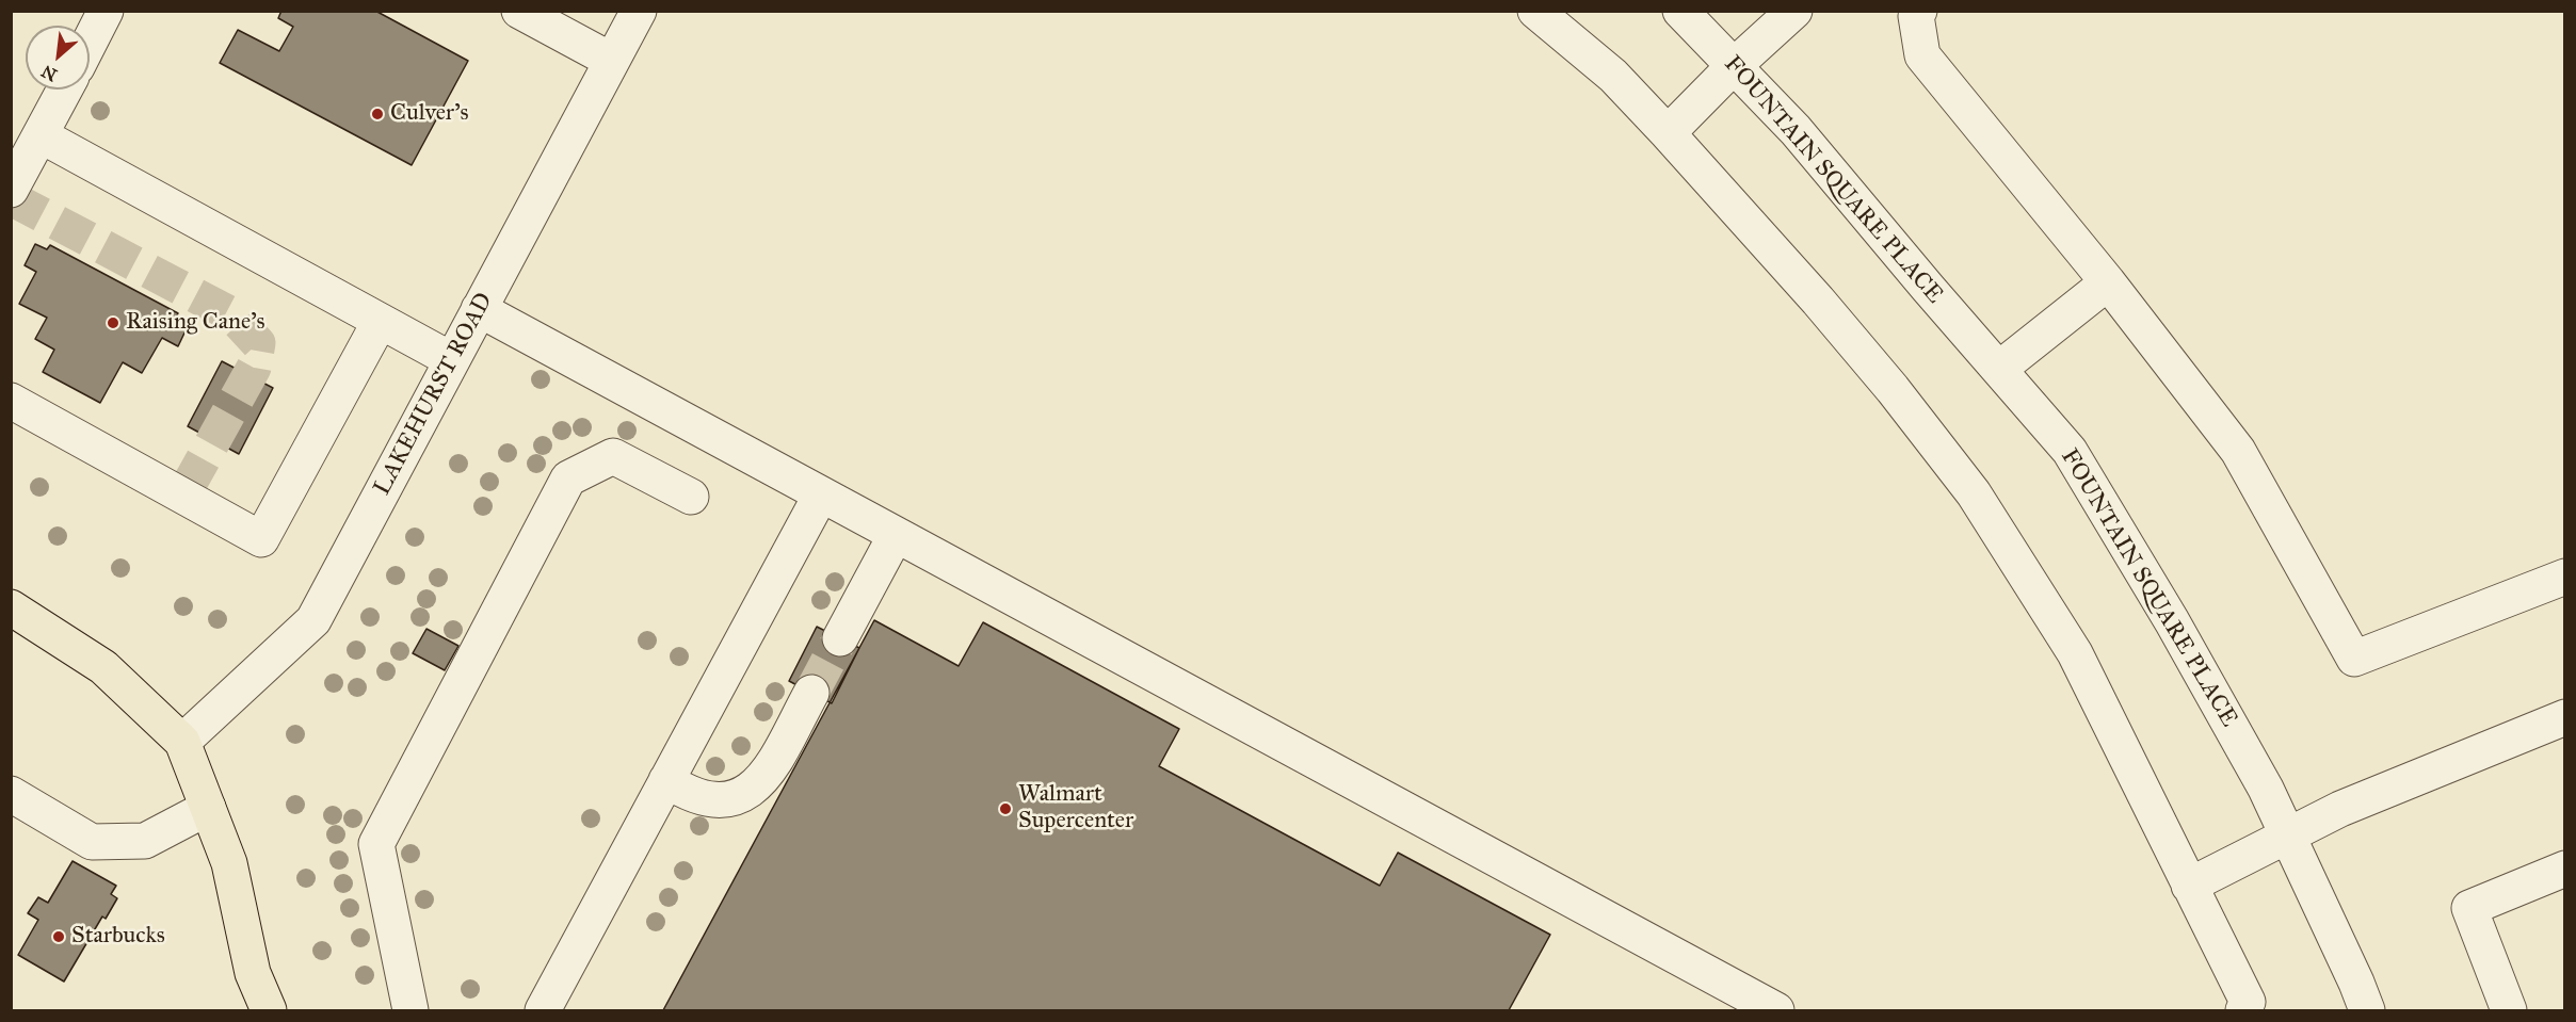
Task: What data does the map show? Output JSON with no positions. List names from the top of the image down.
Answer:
{
  "streets": {
    "street": ["FOUNTAIN SQUARE PLACE", "LAKEHURST ROAD"]
  },
  "places": [
    "Culver's",
    "Raising Cane's",
    "Walmart Supercenter",
    "Starbucks"
  ],
  "north": "bottom left"
}
